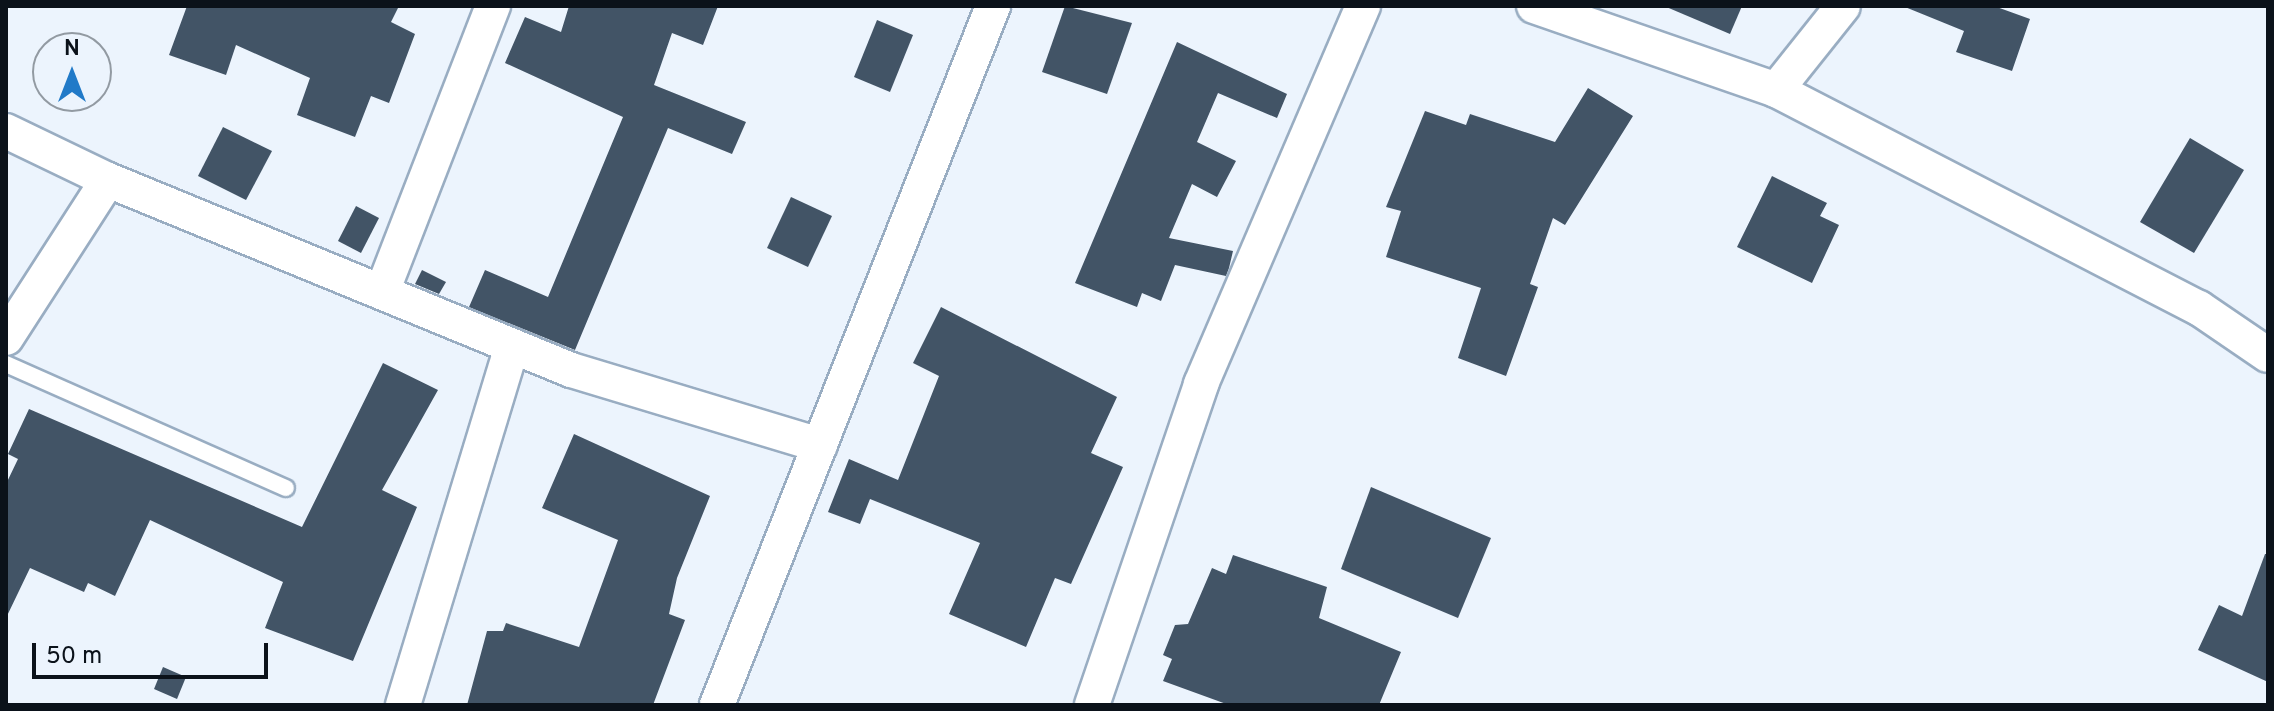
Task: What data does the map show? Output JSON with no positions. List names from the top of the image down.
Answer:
{
  "scale_bar": "50 m",
  "north": "top"
}
